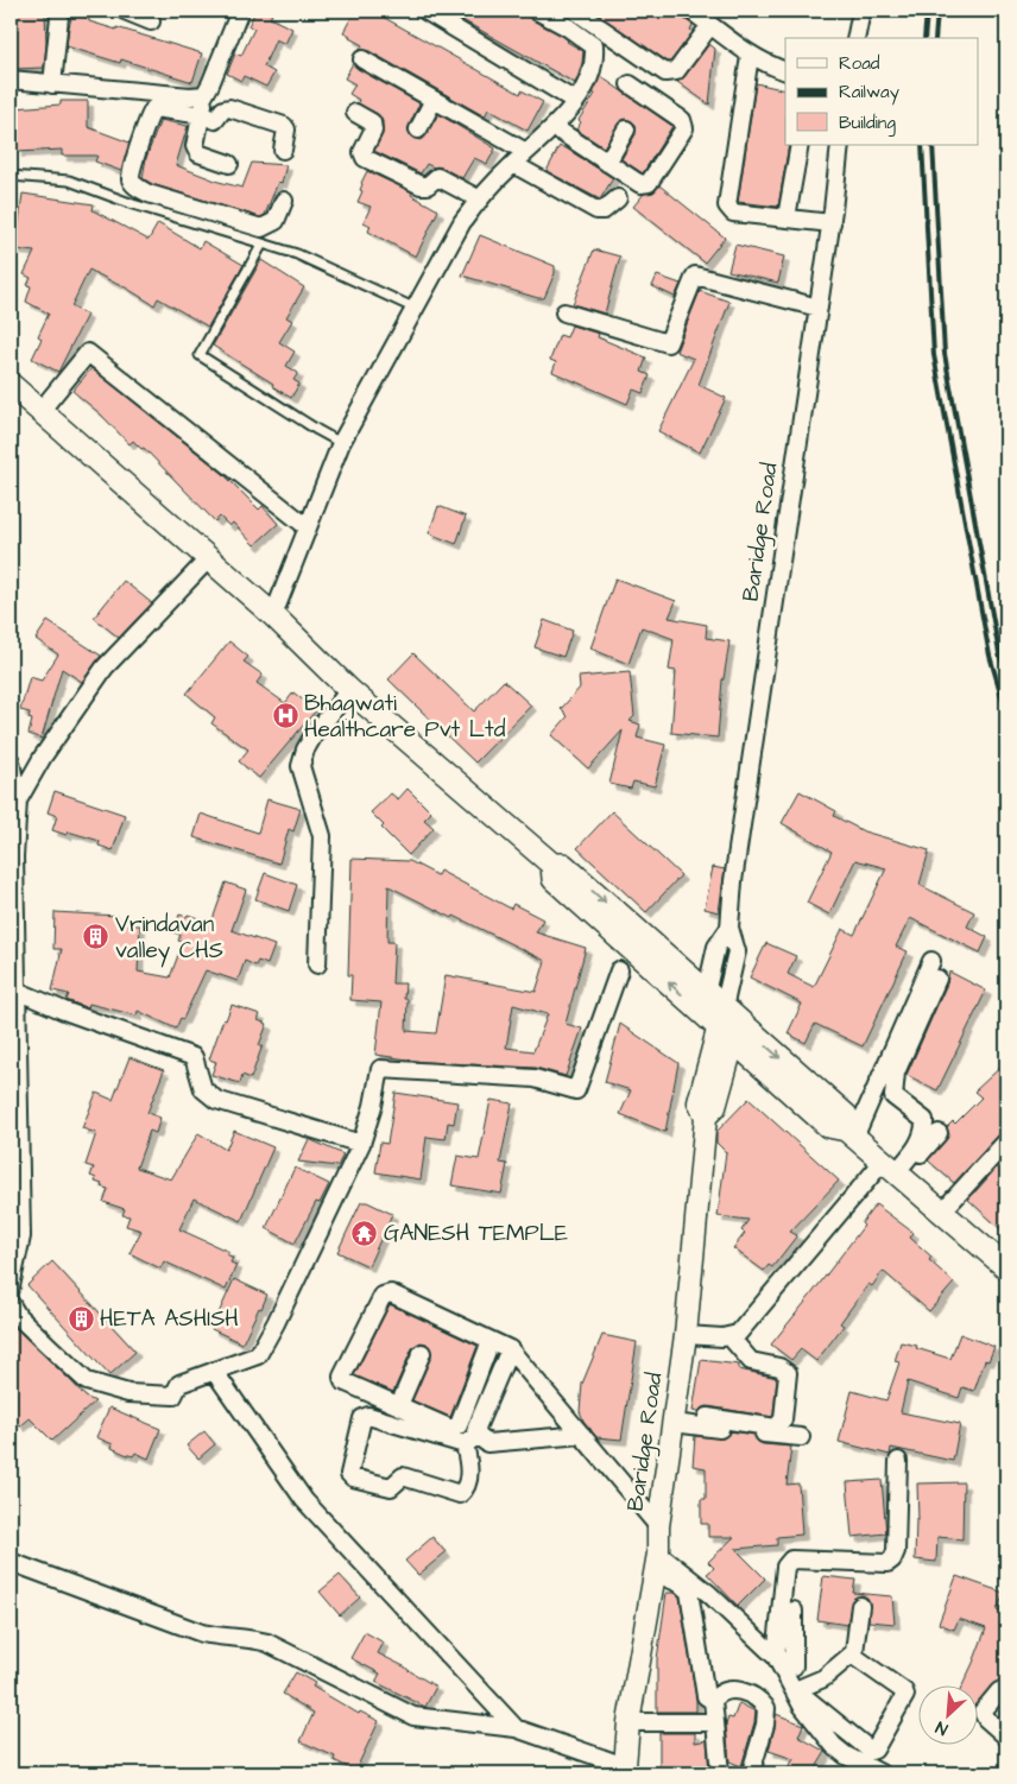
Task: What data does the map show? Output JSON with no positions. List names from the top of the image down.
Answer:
{
  "streets": {
    "street": ["Baridge Road"]
  },
  "places": {
    "hospital": ["Bhagwati Healthcare Pvt Ltd"],
    "building": ["Vrindavan valley CHS", "HETA ASHISH"],
    "temple": ["GANESH TEMPLE"]
  },
  "legend": ["Road", "Railway", "Building"],
  "north": "bottom left"
}
